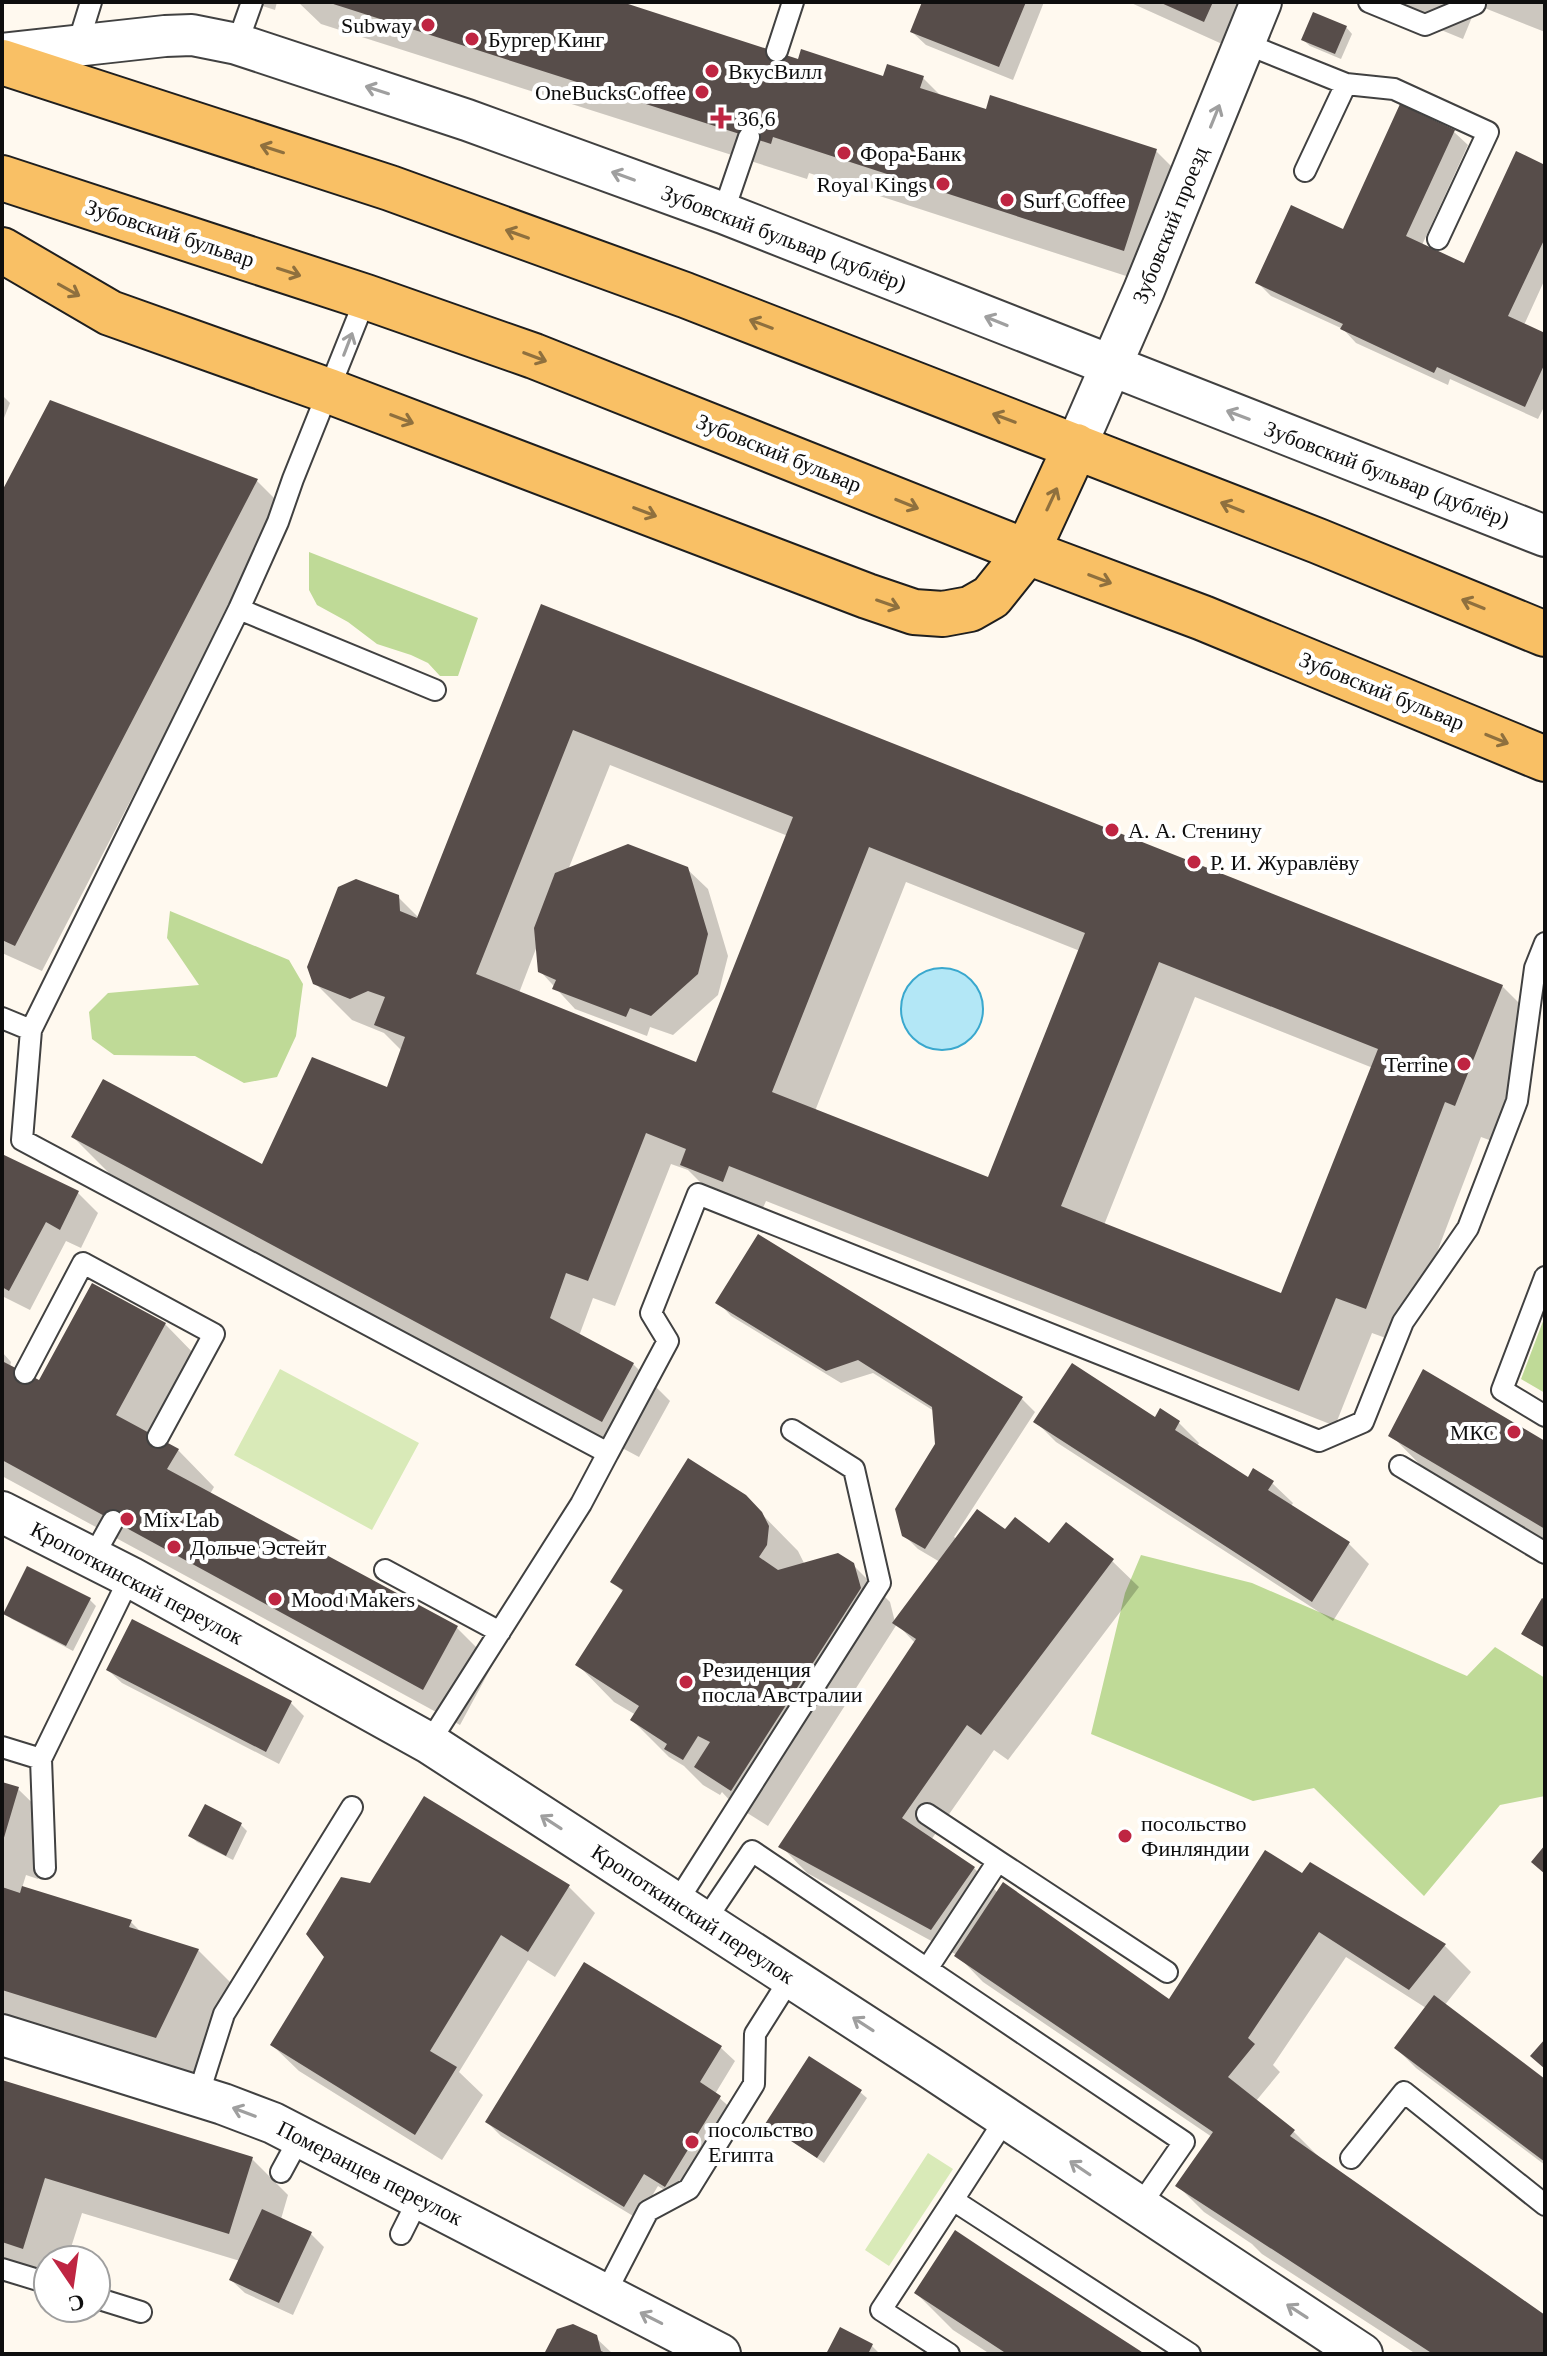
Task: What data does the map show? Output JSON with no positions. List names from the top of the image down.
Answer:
{
  "streets": {
    "main road": ["Зубовский бульвар"],
    "street": [
      "Зубовский проезд",
      "Зубовский бульвар (дублёр)",
      "Кропоткинский переулок",
      "Померанцев переулок"
    ]
  },
  "crossings": [
    ["Зубовский проезд", "Зубовский бульвар (дублёр)"]
  ],
  "one_way": ["Зубовский проезд", "Зубовский бульвар (дублёр)", "Кропоткинский переулок"],
  "places": {
    "other": [
      "Subway",
      "Бургер Кинг",
      "ВкусВилл",
      "OneBucksCoffee",
      "Фора-Банк",
      "Royal Kings",
      "Surf Coffee",
      "А. А. Стенину",
      "Р. И. Журавлёву",
      "Terrine",
      "МКС",
      "Mix Lab",
      "Дольче Эстейт",
      "Mood Makers",
      "Резиденция посла Австралии",
      "посольство Финляндии",
      "посольство Египта"
    ],
    "health": ["36,6"]
  },
  "north": "bottom"
}
